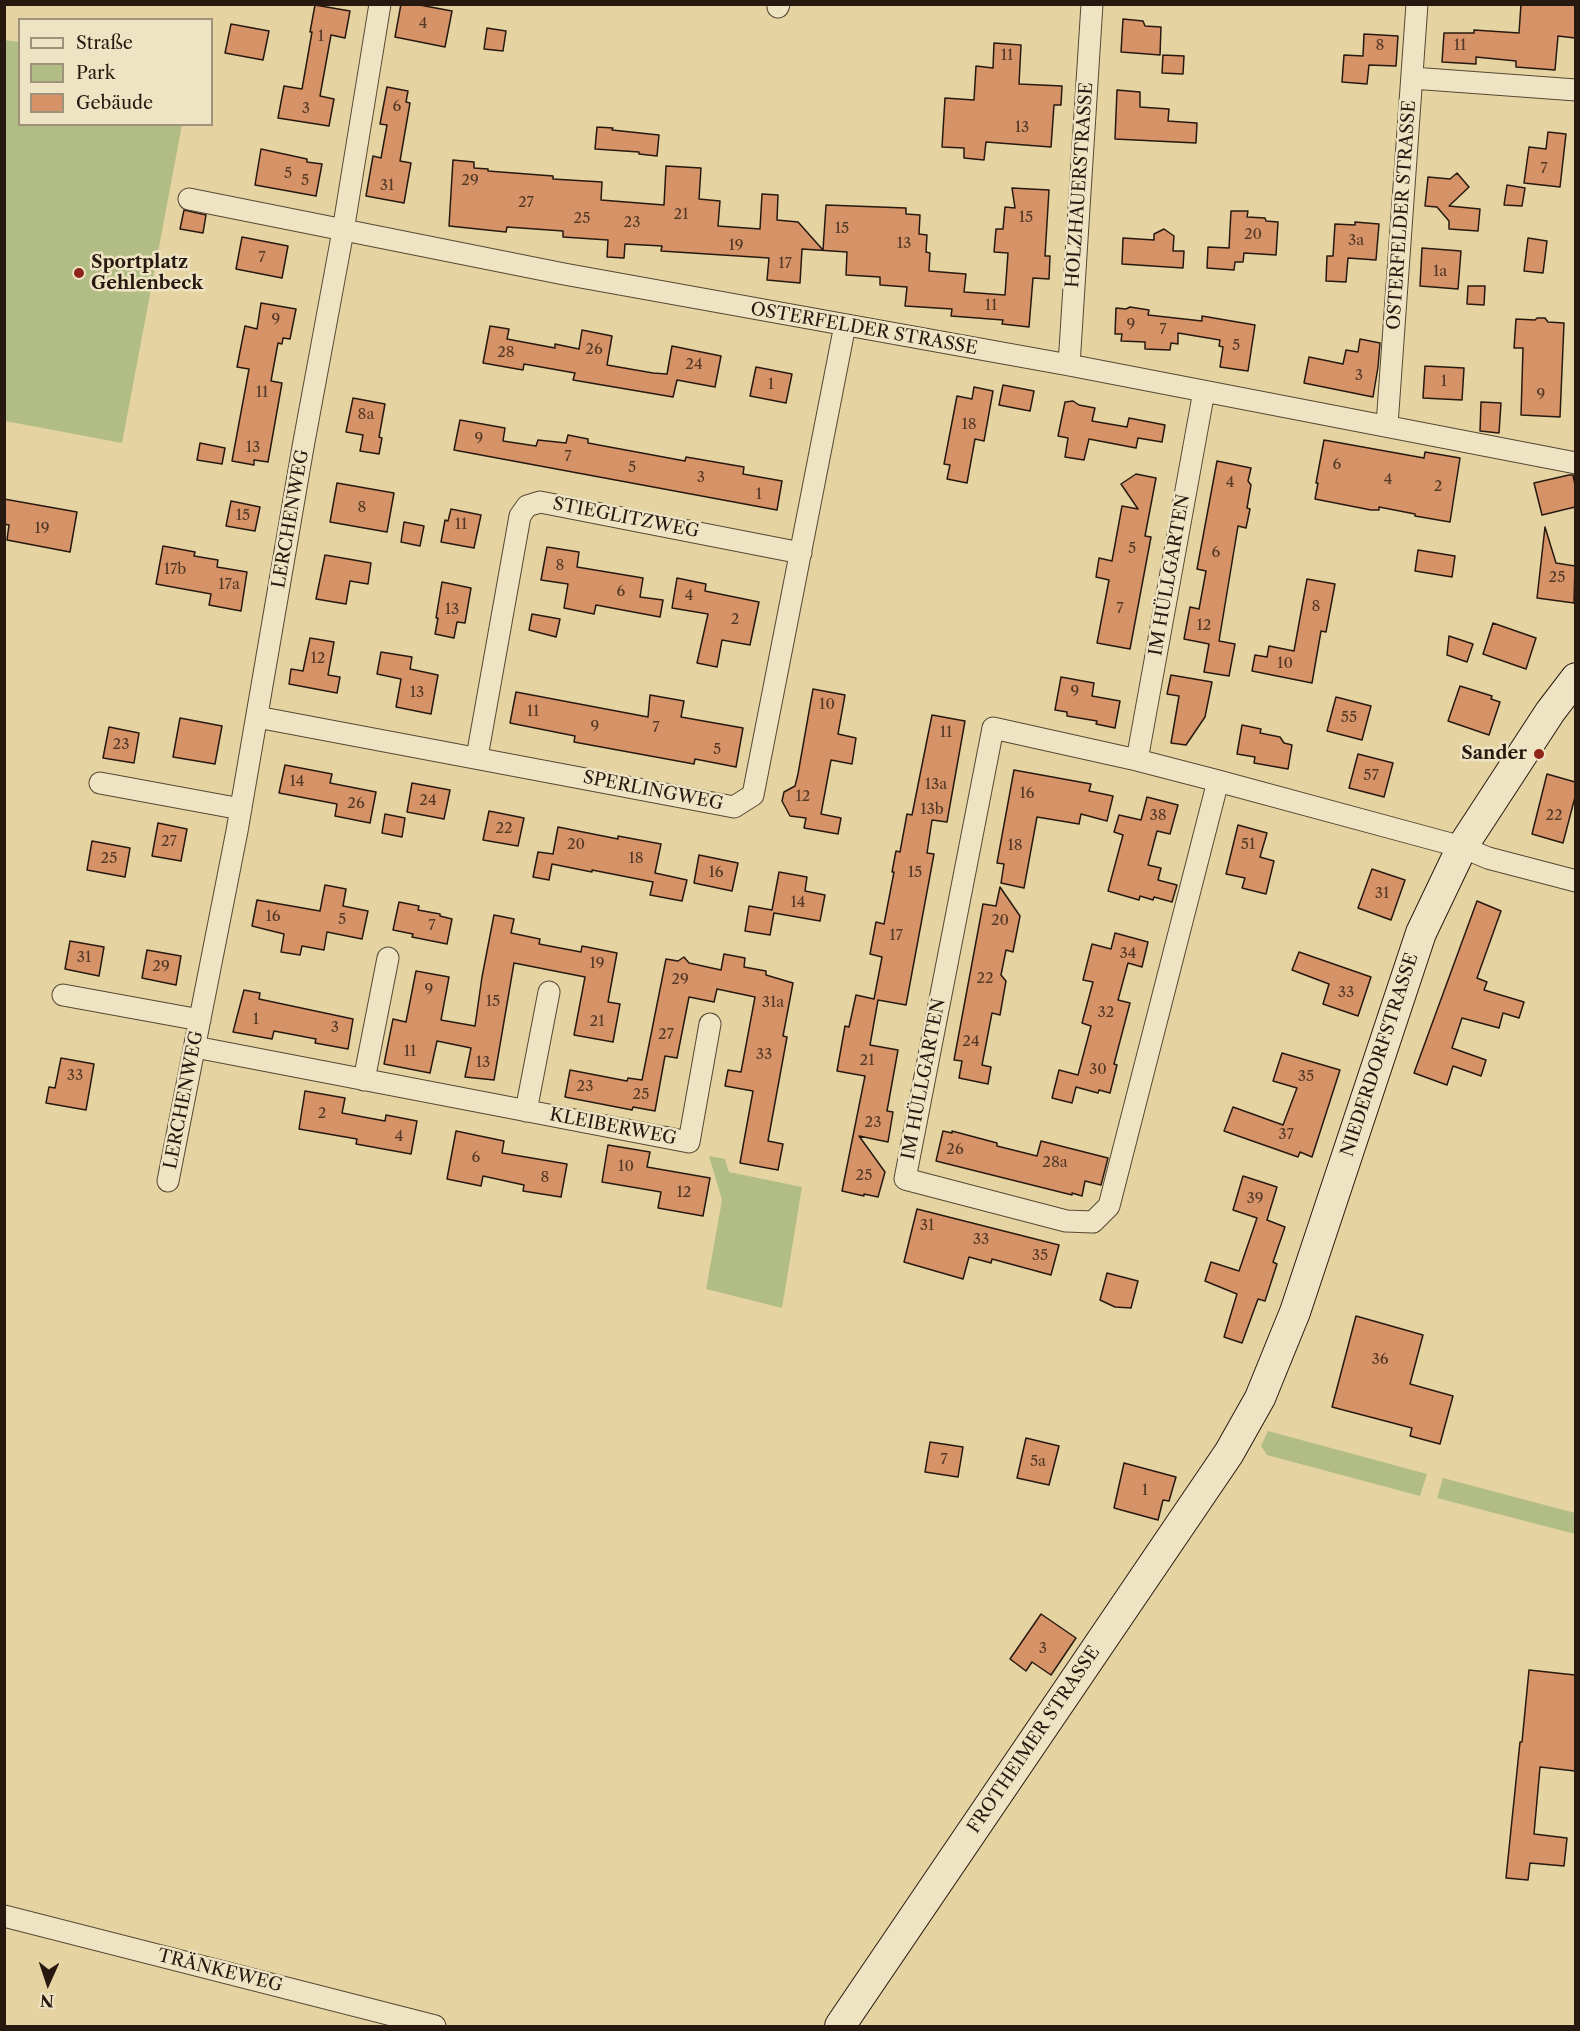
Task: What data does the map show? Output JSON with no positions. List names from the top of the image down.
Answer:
{
  "streets": {
    "main road": ["NIEDERDORFSTRASSE", "FROTHEIMER STRASSE"],
    "street": [
      "HOLZHAUERSTRASSE",
      "OSTERFELDER STRASSE",
      "STIEGLITZWEG",
      "LERCHENWEG",
      "IM HÜLLGARTEN",
      "SPERLINGWEG",
      "KLEIBERWEG",
      "TRÄNKEWEG"
    ]
  },
  "crossings": [
    ["HOLZHAUERSTRASSE", "OSTERFELDER STRASSE"],
    ["OSTERFELDER STRASSE", "LERCHENWEG"],
    ["OSTERFELDER STRASSE", "IM HÜLLGARTEN"],
    ["OSTERFELDER STRASSE", "SPERLINGWEG"],
    ["STIEGLITZWEG", "SPERLINGWEG"],
    ["LERCHENWEG", "SPERLINGWEG"],
    ["LERCHENWEG", "KLEIBERWEG"],
    ["IM HÜLLGARTEN", "NIEDERDORFSTRASSE"],
    ["NIEDERDORFSTRASSE", "FROTHEIMER STRASSE"]
  ],
  "places": ["Sportplatz Gehlenbeck", "Sander"],
  "house_numbers": [
    "4",
    "1",
    "8",
    "11",
    "11",
    "6",
    "3",
    "13",
    "7",
    "5",
    "5",
    "29",
    "31",
    "27",
    "21",
    "15",
    "25",
    "23",
    "15",
    "20",
    "3a",
    "13",
    "19",
    "7",
    "17",
    "1a",
    "11",
    "9",
    "9",
    "7",
    "5",
    "26",
    "28",
    "24",
    "3",
    "1",
    "1",
    "11",
    "9",
    "8a",
    "18",
    "9",
    "13",
    "7",
    "6",
    "5",
    "3",
    "4",
    "4",
    "2",
    "1",
    "8",
    "15",
    "11",
    "19",
    "5",
    "6",
    "8",
    "17b",
    "25",
    "17a",
    "6",
    "4",
    "8",
    "7",
    "13",
    "2",
    "12",
    "12",
    "10",
    "9",
    "13",
    "10",
    "11",
    "55",
    "9",
    "7",
    "11",
    "23",
    "5",
    "57",
    "14",
    "13a",
    "16",
    "12",
    "24",
    "26",
    "13b",
    "38",
    "22",
    "22",
    "27",
    "20",
    "51",
    "18",
    "25",
    "18",
    "16",
    "15",
    "31",
    "14",
    "16",
    "5",
    "20",
    "7",
    "17",
    "34",
    "31",
    "19",
    "29",
    "22",
    "29",
    "9",
    "33",
    "15",
    "31a",
    "32",
    "1",
    "21",
    "3",
    "27",
    "24",
    "11",
    "33",
    "21",
    "13",
    "30",
    "33",
    "35",
    "23",
    "25",
    "2",
    "23",
    "37",
    "4",
    "26",
    "6",
    "28a",
    "10",
    "25",
    "8",
    "12",
    "39",
    "31",
    "33",
    "35",
    "36",
    "7",
    "5a",
    "1",
    "3"
  ],
  "legend": ["Straße", "Park", "Gebäude"],
  "north": "bottom"
}
